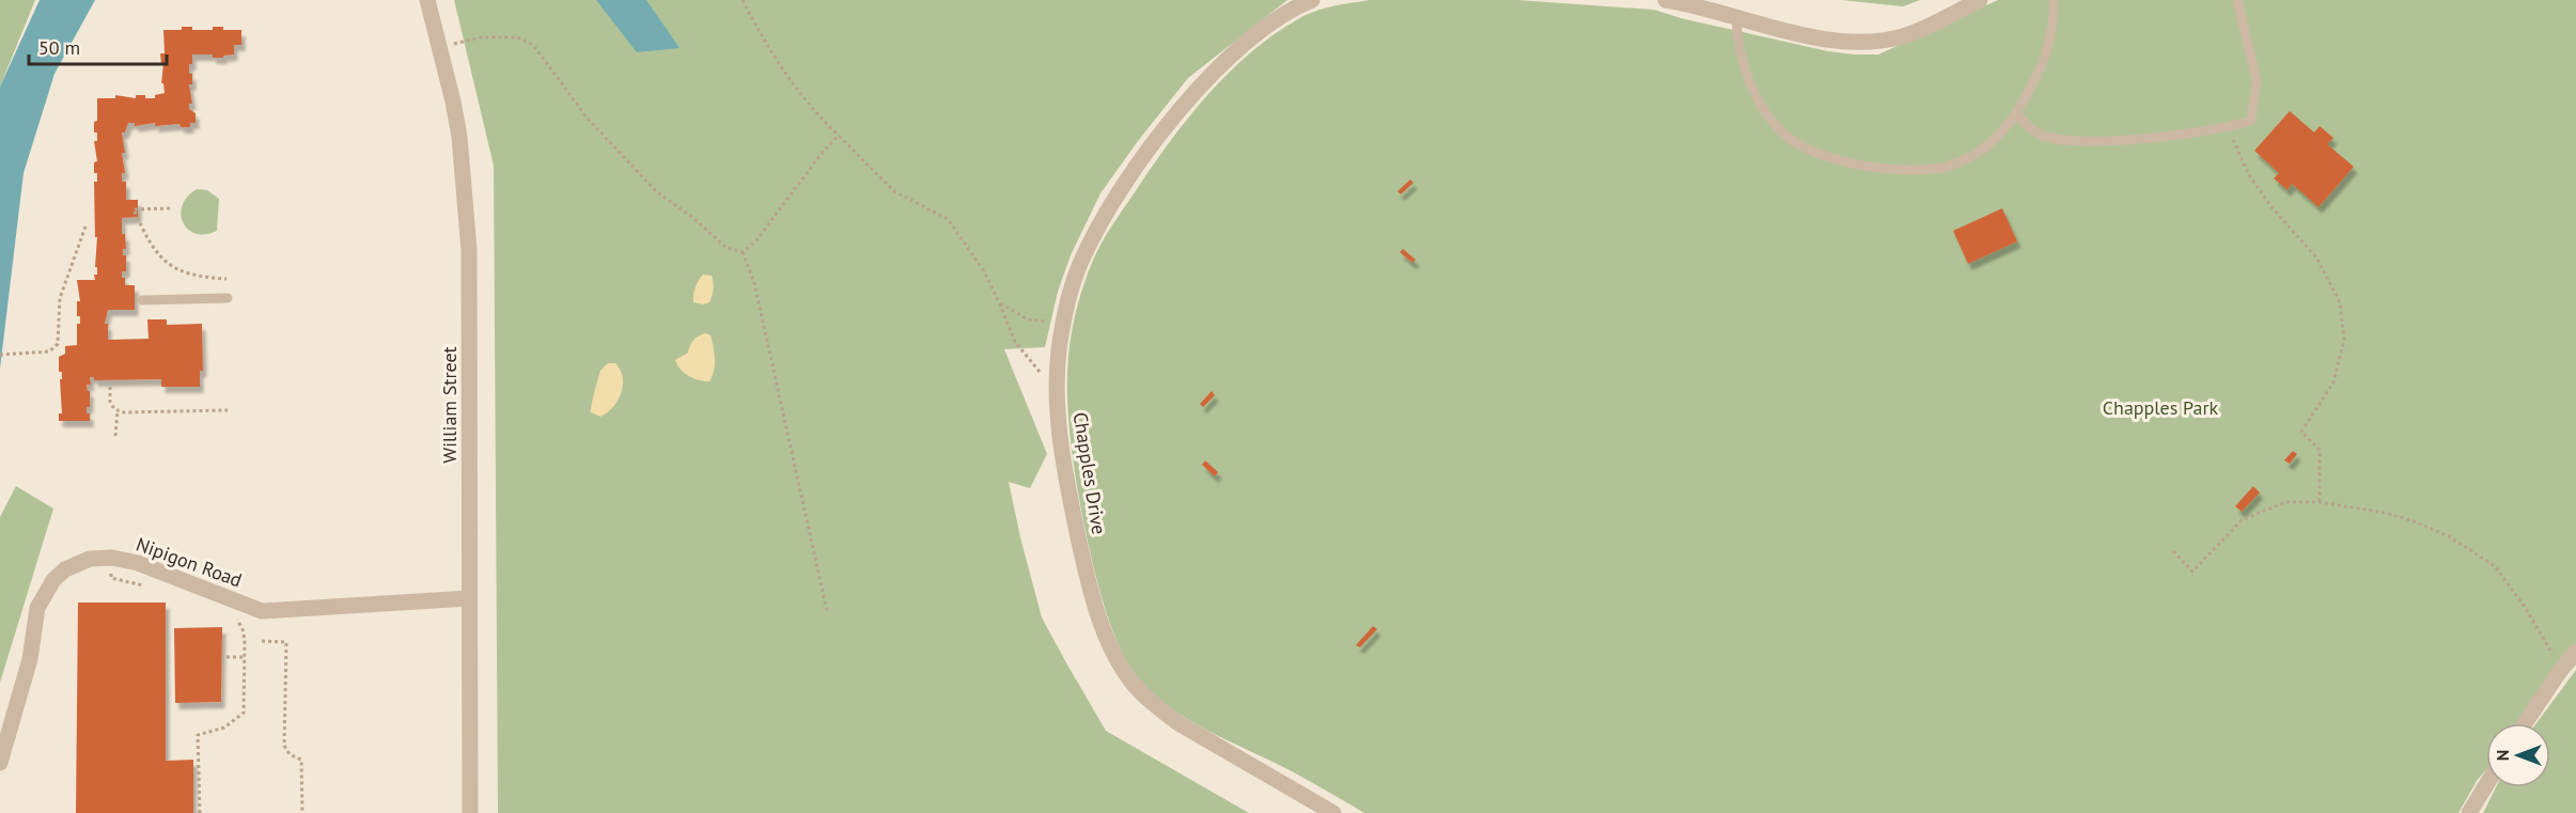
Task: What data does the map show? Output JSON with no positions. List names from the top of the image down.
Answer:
{
  "streets": {
    "street": ["William Street", "Chapples Drive", "Nipigon Road"]
  },
  "crossings": [
    ["William Street", "Nipigon Road"]
  ],
  "parks": ["Chapples Park"],
  "scale_bar": "50 m",
  "north": "left"
}
